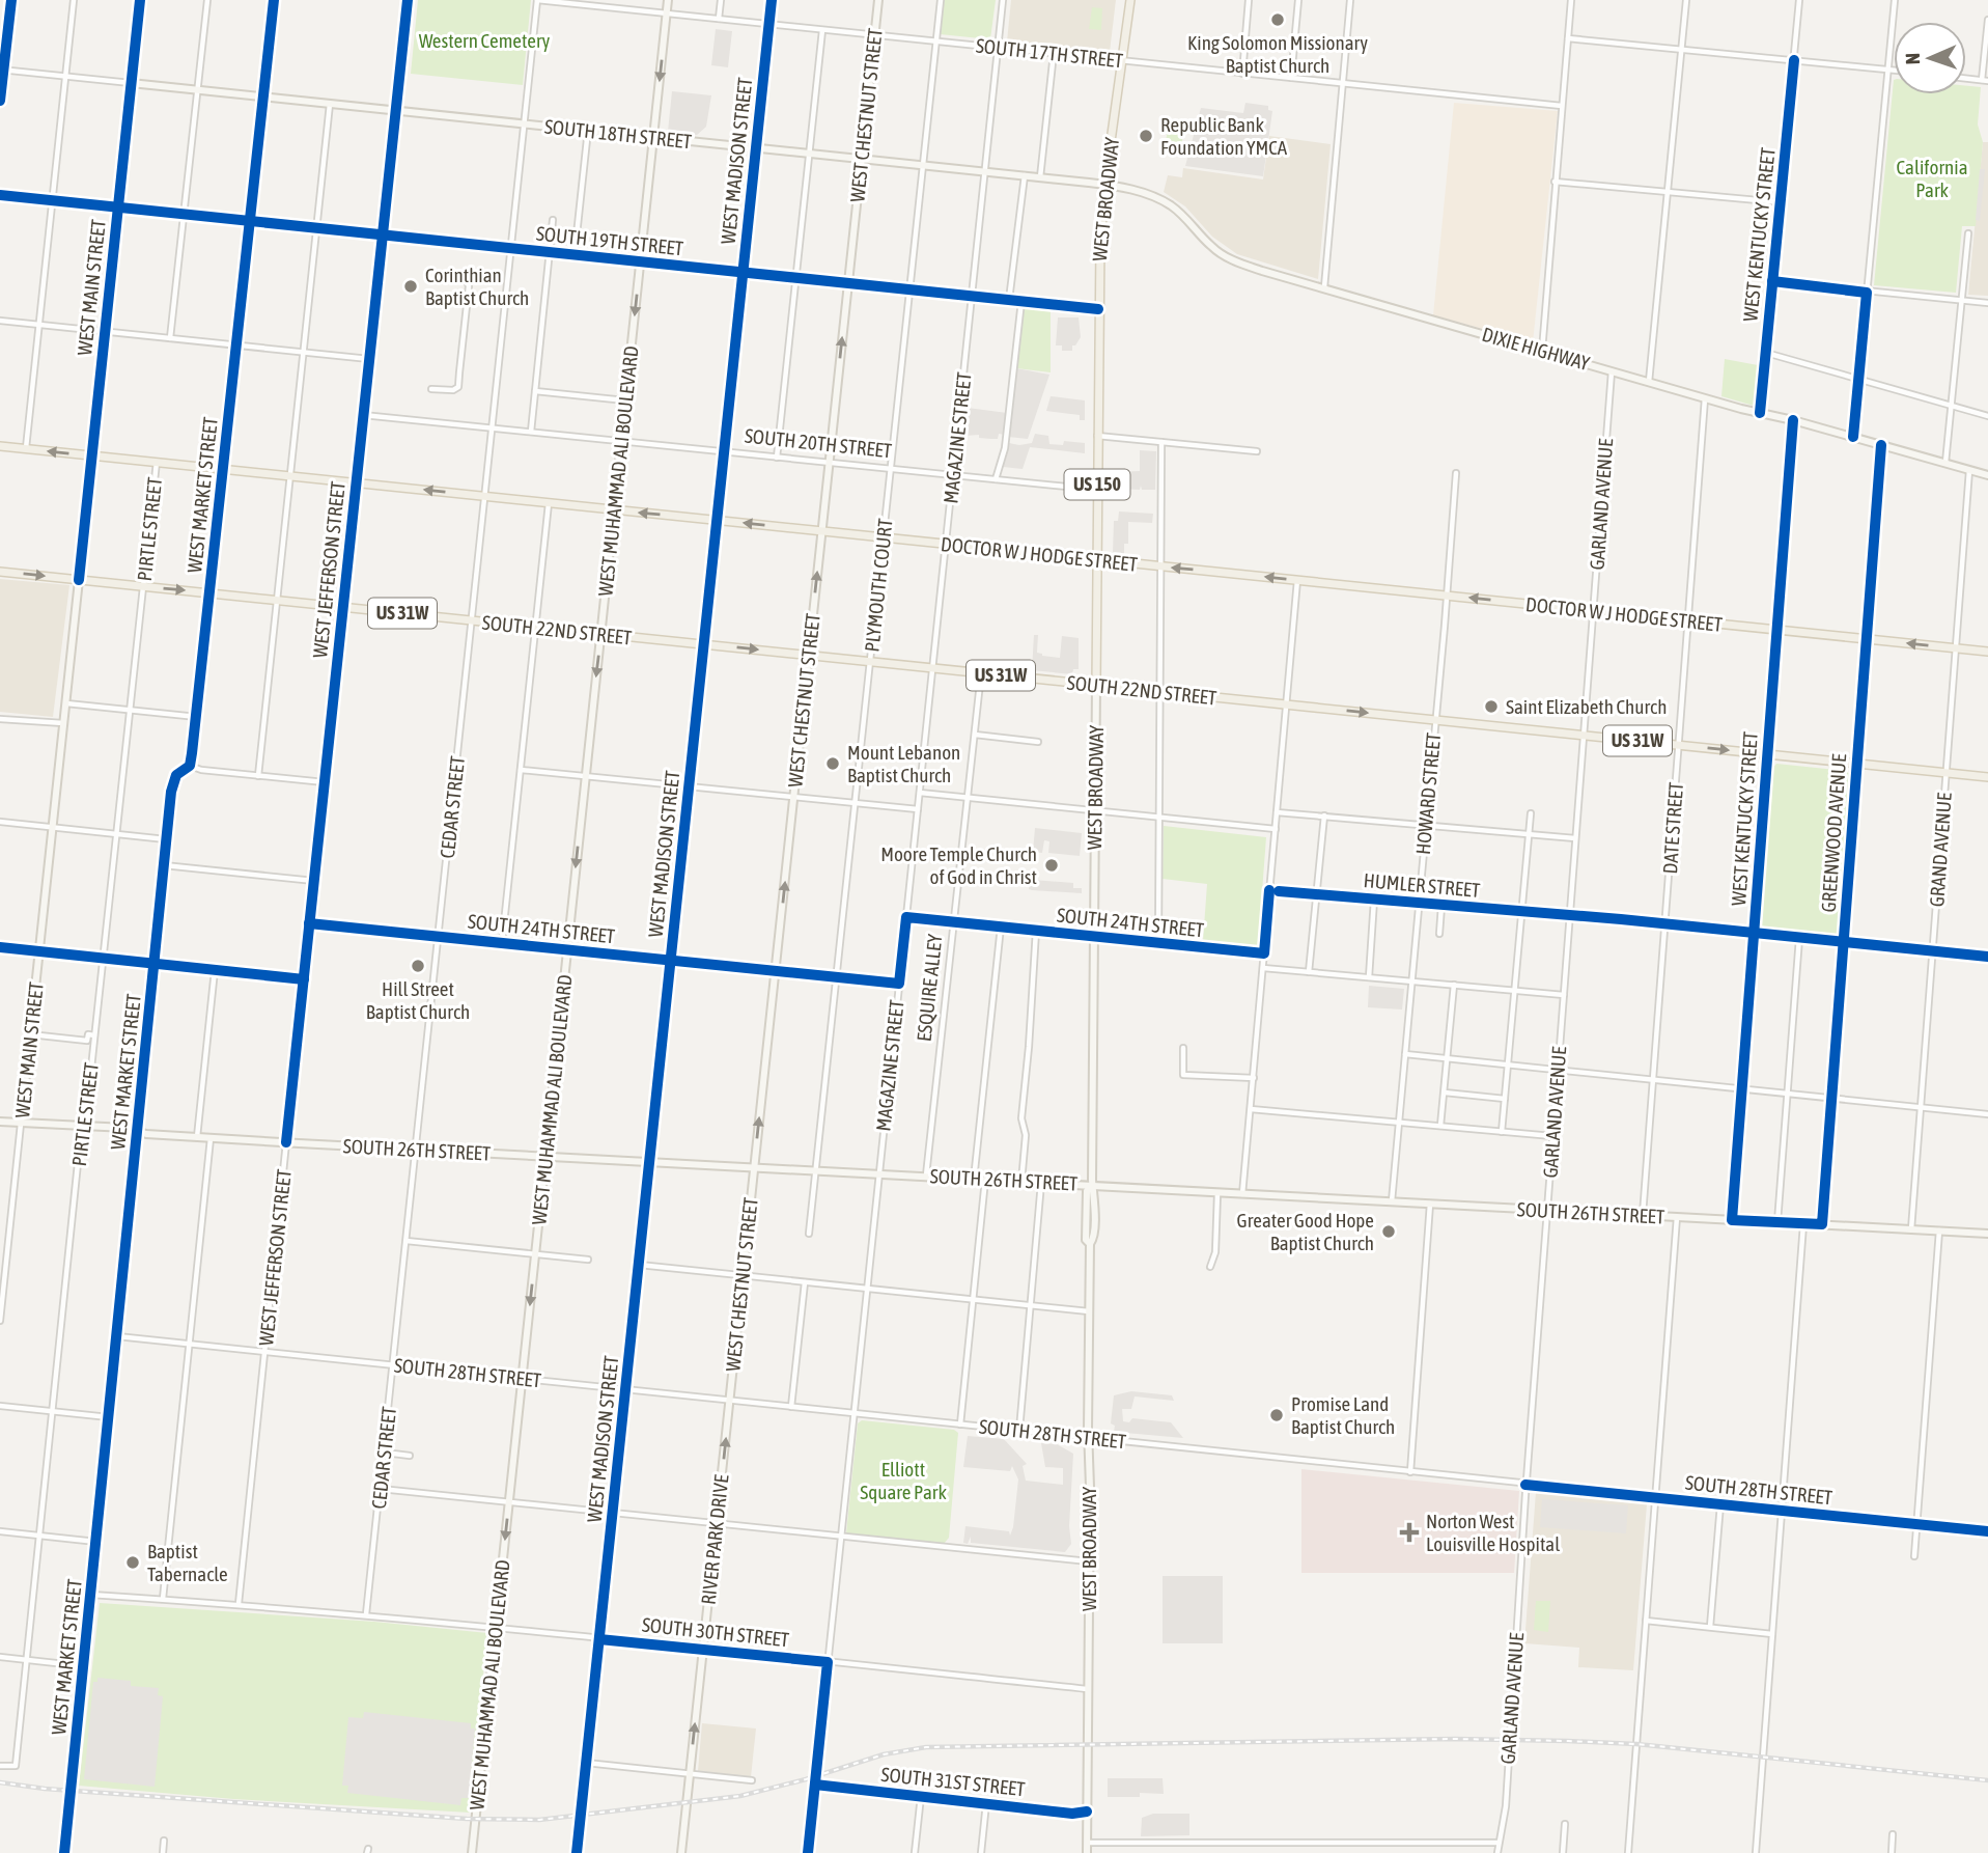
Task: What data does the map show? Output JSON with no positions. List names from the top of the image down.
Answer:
{
  "streets": {
    "main road": [
      "WEST BROADWAY",
      "WEST MAIN STREET",
      "US 150",
      "WEST MARKET STREET",
      "DOCTOR W J HODGE STREET",
      "US 31W",
      "SOUTH 22ND STREET"
    ],
    "street": [
      "SOUTH 17TH STREET",
      "WEST CHESTNUT STREET",
      "SOUTH 18TH STREET",
      "WEST MADISON STREET",
      "WEST KENTUCKY STREET",
      "SOUTH 19TH STREET",
      "DIXIE HIGHWAY",
      "MAGAZINE STREET",
      "SOUTH 20TH STREET",
      "WEST MUHAMMAD ALI BOULEVARD",
      "GARLAND AVENUE",
      "PIRTLE STREET",
      "WEST JEFFERSON STREET",
      "PLYMOUTH COURT",
      "HOWARD STREET",
      "CEDAR STREET",
      "DATE STREET",
      "GREENWOOD AVENUE",
      "GRAND AVENUE",
      "HUMLER STREET",
      "SOUTH 24TH STREET",
      "ESQUIRE ALLEY",
      "SOUTH 26TH STREET",
      "SOUTH 28TH STREET",
      "RIVER PARK DRIVE",
      "SOUTH 30TH STREET",
      "SOUTH 31ST STREET"
    ]
  },
  "crossings": [
    ["SOUTH 17TH STREET", "WEST CHESTNUT STREET"],
    ["SOUTH 17TH STREET", "WEST MADISON STREET"],
    ["SOUTH 17TH STREET", "WEST BROADWAY"],
    ["SOUTH 17TH STREET", "MAGAZINE STREET"],
    ["SOUTH 17TH STREET", "WEST MUHAMMAD ALI BOULEVARD"],
    ["SOUTH 17TH STREET", "PLYMOUTH COURT"],
    ["SOUTH 17TH STREET", "CEDAR STREET"],
    ["WEST CHESTNUT STREET", "SOUTH 18TH STREET"],
    ["WEST CHESTNUT STREET", "SOUTH 19TH STREET"],
    ["WEST CHESTNUT STREET", "SOUTH 20TH STREET"],
    ["WEST CHESTNUT STREET", "DOCTOR W J HODGE STREET"],
    ["WEST CHESTNUT STREET", "SOUTH 22ND STREET"],
    ["WEST CHESTNUT STREET", "SOUTH 24TH STREET"],
    ["WEST CHESTNUT STREET", "SOUTH 26TH STREET"],
    ["WEST CHESTNUT STREET", "SOUTH 28TH STREET"],
    ["WEST CHESTNUT STREET", "RIVER PARK DRIVE"],
    ["SOUTH 18TH STREET", "WEST MADISON STREET"],
    ["SOUTH 18TH STREET", "WEST BROADWAY"],
    ["SOUTH 18TH STREET", "WEST MAIN STREET"],
    ["SOUTH 18TH STREET", "DIXIE HIGHWAY"],
    ["SOUTH 18TH STREET", "MAGAZINE STREET"],
    ["SOUTH 18TH STREET", "WEST MUHAMMAD ALI BOULEVARD"],
    ["SOUTH 18TH STREET", "WEST MARKET STREET"],
    ["SOUTH 18TH STREET", "WEST JEFFERSON STREET"],
    ["SOUTH 18TH STREET", "PLYMOUTH COURT"],
    ["SOUTH 18TH STREET", "CEDAR STREET"],
    ["WEST MADISON STREET", "SOUTH 19TH STREET"],
    ["WEST MADISON STREET", "SOUTH 20TH STREET"],
    ["WEST MADISON STREET", "DOCTOR W J HODGE STREET"],
    ["WEST MADISON STREET", "SOUTH 22ND STREET"],
    ["WEST MADISON STREET", "SOUTH 24TH STREET"],
    ["WEST MADISON STREET", "SOUTH 26TH STREET"],
    ["WEST MADISON STREET", "SOUTH 28TH STREET"],
    ["WEST MADISON STREET", "SOUTH 30TH STREET"],
    ["WEST BROADWAY", "SOUTH 19TH STREET"],
    ["WEST BROADWAY", "DIXIE HIGHWAY"],
    ["WEST BROADWAY", "SOUTH 20TH STREET"],
    ["WEST BROADWAY", "DOCTOR W J HODGE STREET"],
    ["WEST BROADWAY", "SOUTH 22ND STREET"],
    ["WEST BROADWAY", "SOUTH 24TH STREET"],
    ["WEST BROADWAY", "SOUTH 26TH STREET"],
    ["WEST BROADWAY", "SOUTH 28TH STREET"],
    ["WEST BROADWAY", "SOUTH 30TH STREET"],
    ["WEST BROADWAY", "SOUTH 31ST STREET"],
    ["WEST KENTUCKY STREET", "DIXIE HIGHWAY"],
    ["WEST KENTUCKY STREET", "DOCTOR W J HODGE STREET"],
    ["WEST KENTUCKY STREET", "SOUTH 22ND STREET"],
    ["WEST KENTUCKY STREET", "HUMLER STREET"],
    ["WEST KENTUCKY STREET", "SOUTH 26TH STREET"],
    ["SOUTH 19TH STREET", "WEST MAIN STREET"],
    ["SOUTH 19TH STREET", "MAGAZINE STREET"],
    ["SOUTH 19TH STREET", "WEST MUHAMMAD ALI BOULEVARD"],
    ["SOUTH 19TH STREET", "WEST MARKET STREET"],
    ["SOUTH 19TH STREET", "WEST JEFFERSON STREET"],
    ["SOUTH 19TH STREET", "PLYMOUTH COURT"],
    ["SOUTH 19TH STREET", "CEDAR STREET"],
    ["WEST MAIN STREET", "DOCTOR W J HODGE STREET"],
    ["WEST MAIN STREET", "SOUTH 22ND STREET"],
    ["WEST MAIN STREET", "SOUTH 26TH STREET"],
    ["DIXIE HIGHWAY", "GARLAND AVENUE"],
    ["DIXIE HIGHWAY", "DATE STREET"],
    ["DIXIE HIGHWAY", "GREENWOOD AVENUE"],
    ["DIXIE HIGHWAY", "GRAND AVENUE"],
    ["MAGAZINE STREET", "SOUTH 20TH STREET"],
    ["MAGAZINE STREET", "DOCTOR W J HODGE STREET"],
    ["MAGAZINE STREET", "SOUTH 22ND STREET"],
    ["MAGAZINE STREET", "SOUTH 24TH STREET"],
    ["MAGAZINE STREET", "SOUTH 26TH STREET"],
    ["MAGAZINE STREET", "SOUTH 28TH STREET"],
    ["MAGAZINE STREET", "SOUTH 30TH STREET"],
    ["MAGAZINE STREET", "SOUTH 31ST STREET"],
    ["SOUTH 20TH STREET", "WEST MUHAMMAD ALI BOULEVARD"],
    ["SOUTH 20TH STREET", "WEST JEFFERSON STREET"],
    ["SOUTH 20TH STREET", "PLYMOUTH COURT"],
    ["SOUTH 20TH STREET", "CEDAR STREET"],
    ["WEST MUHAMMAD ALI BOULEVARD", "DOCTOR W J HODGE STREET"],
    ["WEST MUHAMMAD ALI BOULEVARD", "SOUTH 22ND STREET"],
    ["WEST MUHAMMAD ALI BOULEVARD", "SOUTH 24TH STREET"],
    ["WEST MUHAMMAD ALI BOULEVARD", "SOUTH 26TH STREET"],
    ["WEST MUHAMMAD ALI BOULEVARD", "SOUTH 28TH STREET"],
    ["WEST MUHAMMAD ALI BOULEVARD", "SOUTH 30TH STREET"],
    ["WEST MARKET STREET", "DOCTOR W J HODGE STREET"],
    ["WEST MARKET STREET", "SOUTH 22ND STREET"],
    ["WEST MARKET STREET", "SOUTH 26TH STREET"],
    ["WEST MARKET STREET", "SOUTH 28TH STREET"],
    ["WEST MARKET STREET", "SOUTH 30TH STREET"],
    ["GARLAND AVENUE", "DOCTOR W J HODGE STREET"],
    ["GARLAND AVENUE", "SOUTH 22ND STREET"],
    ["GARLAND AVENUE", "HUMLER STREET"],
    ["GARLAND AVENUE", "SOUTH 26TH STREET"],
    ["GARLAND AVENUE", "SOUTH 28TH STREET"],
    ["PIRTLE STREET", "DOCTOR W J HODGE STREET"],
    ["PIRTLE STREET", "SOUTH 22ND STREET"],
    ["PIRTLE STREET", "SOUTH 26TH STREET"],
    ["DOCTOR W J HODGE STREET", "WEST JEFFERSON STREET"],
    ["DOCTOR W J HODGE STREET", "PLYMOUTH COURT"],
    ["DOCTOR W J HODGE STREET", "HOWARD STREET"],
    ["DOCTOR W J HODGE STREET", "CEDAR STREET"],
    ["DOCTOR W J HODGE STREET", "DATE STREET"],
    ["DOCTOR W J HODGE STREET", "GREENWOOD AVENUE"],
    ["DOCTOR W J HODGE STREET", "GRAND AVENUE"],
    ["WEST JEFFERSON STREET", "SOUTH 22ND STREET"],
    ["WEST JEFFERSON STREET", "SOUTH 24TH STREET"],
    ["WEST JEFFERSON STREET", "SOUTH 26TH STREET"],
    ["WEST JEFFERSON STREET", "SOUTH 28TH STREET"],
    ["WEST JEFFERSON STREET", "SOUTH 30TH STREET"],
    ["PLYMOUTH COURT", "SOUTH 22ND STREET"],
    ["PLYMOUTH COURT", "SOUTH 24TH STREET"],
    ["PLYMOUTH COURT", "SOUTH 26TH STREET"],
    ["SOUTH 22ND STREET", "HOWARD STREET"],
    ["SOUTH 22ND STREET", "CEDAR STREET"],
    ["SOUTH 22ND STREET", "DATE STREET"],
    ["SOUTH 22ND STREET", "GREENWOOD AVENUE"],
    ["SOUTH 22ND STREET", "GRAND AVENUE"],
    ["SOUTH 22ND STREET", "ESQUIRE ALLEY"],
    ["HOWARD STREET", "HUMLER STREET"],
    ["HOWARD STREET", "SOUTH 26TH STREET"],
    ["CEDAR STREET", "SOUTH 24TH STREET"],
    ["CEDAR STREET", "SOUTH 26TH STREET"],
    ["CEDAR STREET", "SOUTH 28TH STREET"],
    ["CEDAR STREET", "SOUTH 30TH STREET"],
    ["DATE STREET", "HUMLER STREET"],
    ["DATE STREET", "SOUTH 26TH STREET"],
    ["GREENWOOD AVENUE", "HUMLER STREET"],
    ["GREENWOOD AVENUE", "SOUTH 26TH STREET"],
    ["GRAND AVENUE", "HUMLER STREET"],
    ["GRAND AVENUE", "SOUTH 26TH STREET"],
    ["SOUTH 24TH STREET", "ESQUIRE ALLEY"],
    ["ESQUIRE ALLEY", "SOUTH 26TH STREET"],
    ["SOUTH 28TH STREET", "RIVER PARK DRIVE"],
    ["RIVER PARK DRIVE", "SOUTH 30TH STREET"]
  ],
  "one_way": [
    "WEST CHESTNUT STREET",
    "WEST MUHAMMAD ALI BOULEVARD",
    "DOCTOR W J HODGE STREET",
    "RIVER PARK DRIVE"
  ],
  "parks": ["Western Cemetery", "California Park", "Elliott Square Park"],
  "places": {
    "other": [
      "King Solomon Missionary Baptist Church",
      "Republic Bank Foundation YMCA",
      "Corinthian Baptist Church",
      "Saint Elizabeth Church",
      "Mount Lebanon Baptist Church",
      "Moore Temple Church of God in Christ",
      "Hill Street Baptist Church",
      "Greater Good Hope Baptist Church",
      "Promise Land Baptist Church",
      "Baptist Tabernacle"
    ],
    "health": ["Norton West Louisville Hospital"]
  },
  "north": "left"
}
